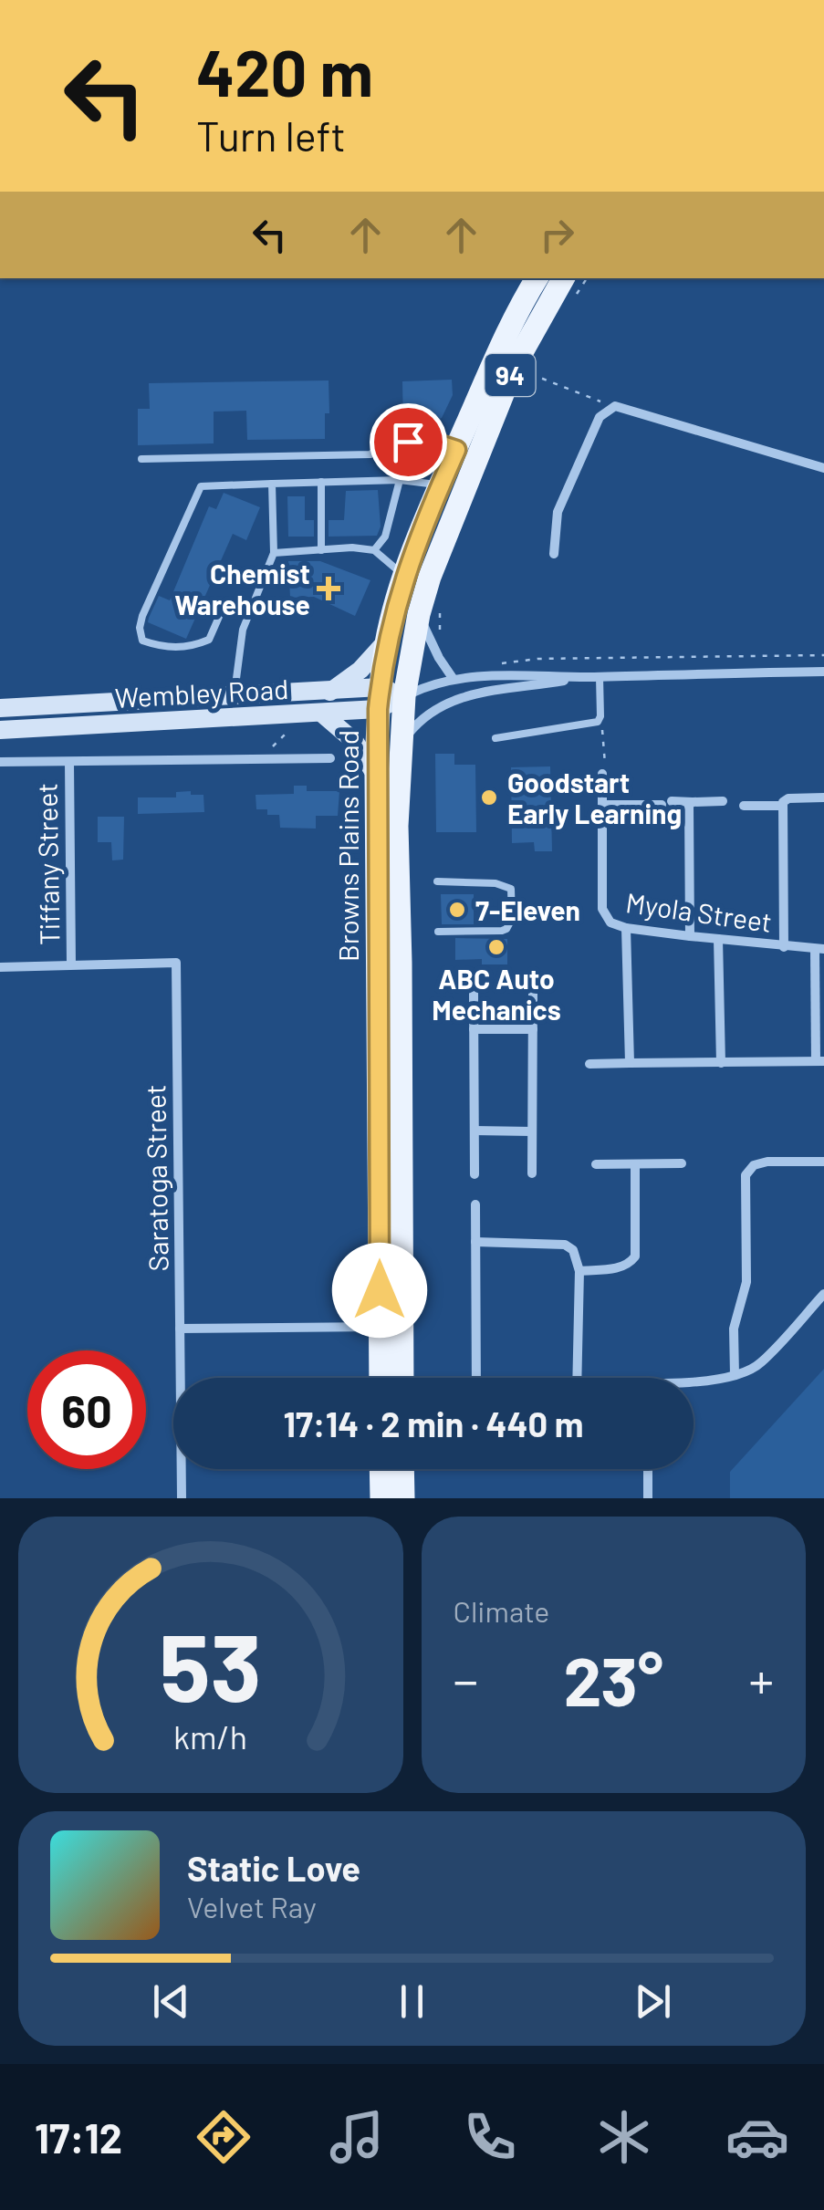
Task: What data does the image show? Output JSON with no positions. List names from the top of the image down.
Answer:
{
  "streets": {
    "main road": ["94", "Wembley Road", "Browns Plains Road"],
    "street": ["Tiffany Street", "Myola Street", "Saratoga Street"]
  },
  "crossings": [
    ["Wembley Road", "Browns Plains Road"],
    ["Tiffany Street", "Saratoga Street"]
  ],
  "places": {
    "health": ["Chemist Warehouse"],
    "other": ["Goodstart Early Learning", "7-Eleven", "ABC Auto Mechanics"]
  },
  "page": {
    "turn": ["420 m", "Turn left"],
    "limit": "60",
    "trip": "17:14 · 2 min · 440 m",
    "tile": "Climate",
    "heat": ["−", "23°", "+"],
    "song": ["Static Love", "Velvet Ray"],
    "tabs": "17:12",
    "gauge": ["53", "km/h"]
  }
}
